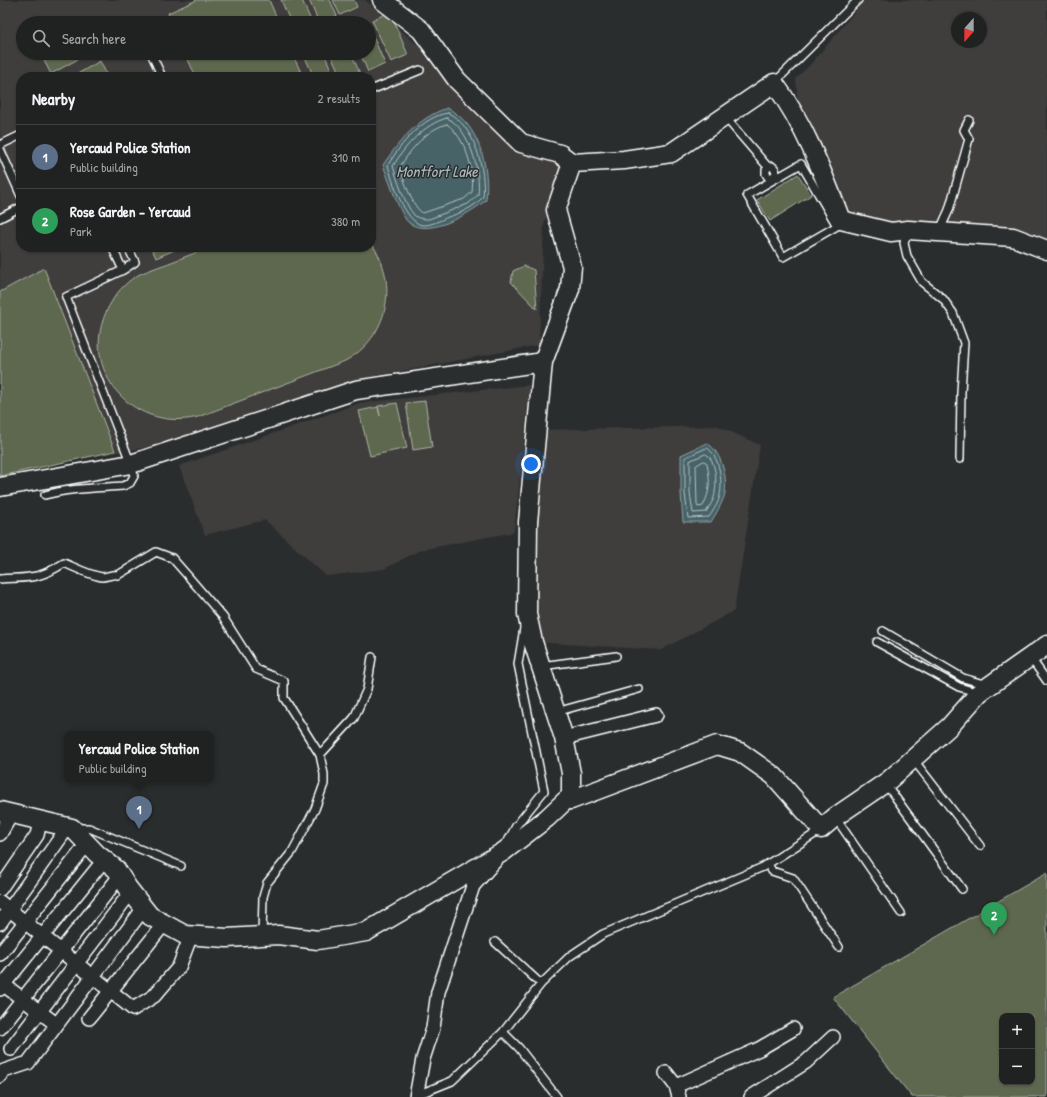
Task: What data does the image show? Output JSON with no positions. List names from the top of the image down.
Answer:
{
  "water": ["Montfort Lake"],
  "north": "bottom",
  "page": {
    "search": "Search here",
    "heading": ["Nearby", "2 results"],
    "list": [
      {
        "mark": "1",
        "name": "Yercaud Police Station",
        "note": "Public building",
        "value": "310 m"
      },
      {
        "mark": "2",
        "name": "Rose Garden - Yercaud",
        "note": "Park",
        "value": "380 m"
      }
    ],
    "popup": ["Yercaud Police Station", "Public building"],
    "pins": ["1", "2"],
    "map_buttons": ["+", "−"]
  }
}
